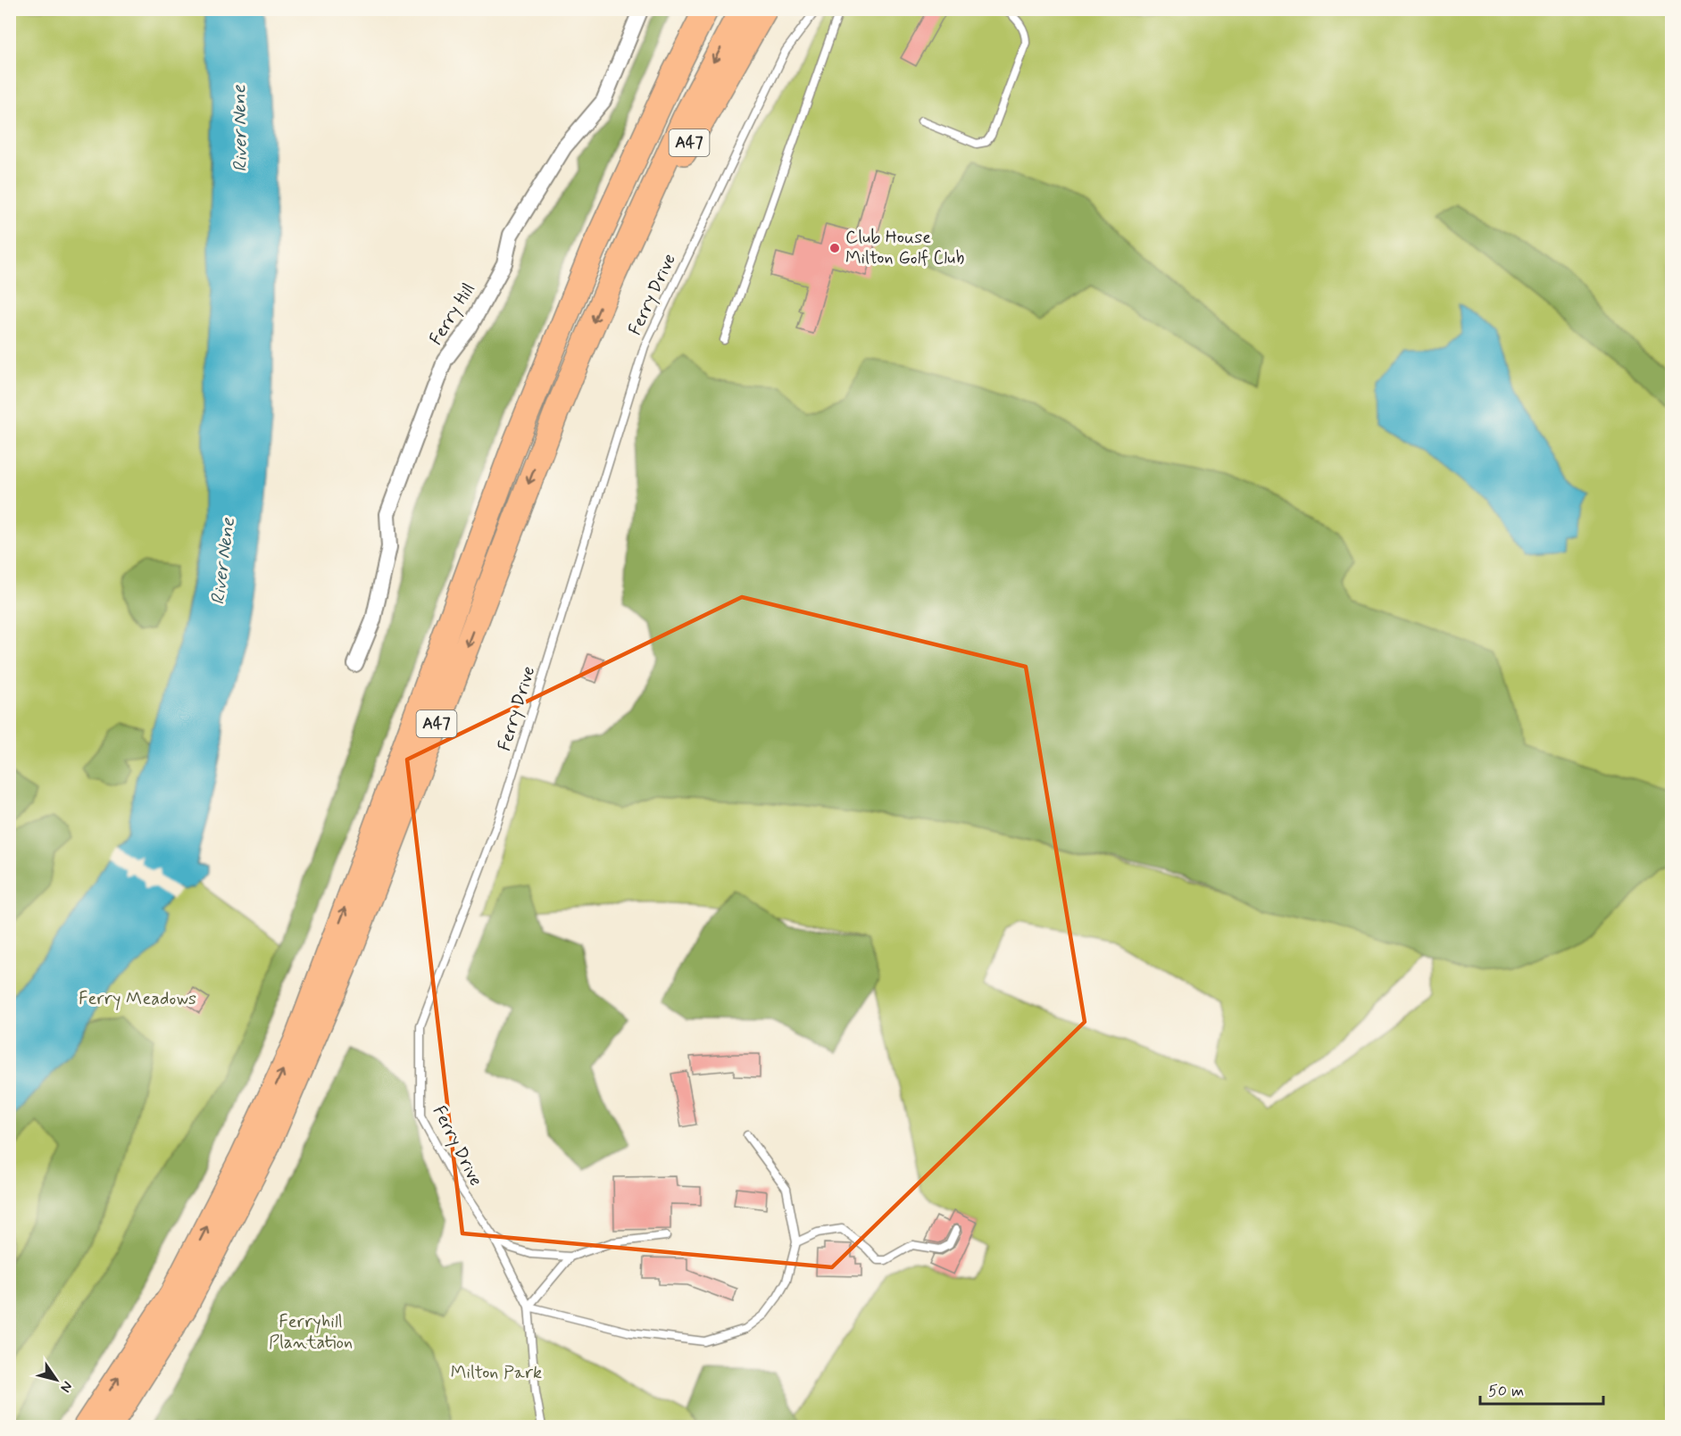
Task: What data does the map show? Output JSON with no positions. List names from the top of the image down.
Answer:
{
  "streets": {
    "highway": ["A47"],
    "street": ["Ferry Hill"],
    "lane": ["Ferry Drive"]
  },
  "water": ["River Nene"],
  "parks": ["Ferry Meadows", "Ferryhill Plantation", "Milton Park"],
  "places": ["Club House Milton Golf Club"],
  "scale_bar": "50 m",
  "north": "bottom right"
}
